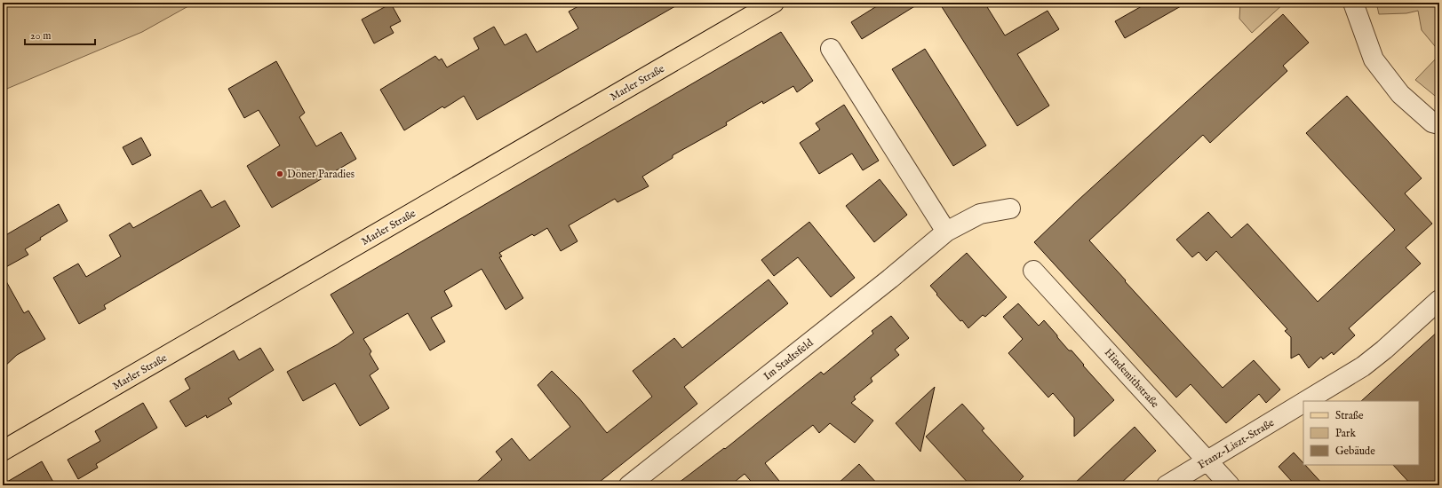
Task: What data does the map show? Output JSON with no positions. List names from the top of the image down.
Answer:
{
  "streets": {
    "main road": ["Marler Straße"],
    "street": ["Im Stadtsfeld", "Hindemithstraße", "Franz-Liszt-Straße"]
  },
  "crossings": [
    ["Hindemithstraße", "Franz-Liszt-Straße"]
  ],
  "places": ["Döner Paradies"],
  "legend": ["Straße", "Park", "Gebäude"],
  "scale_bar": "20 m"
}
